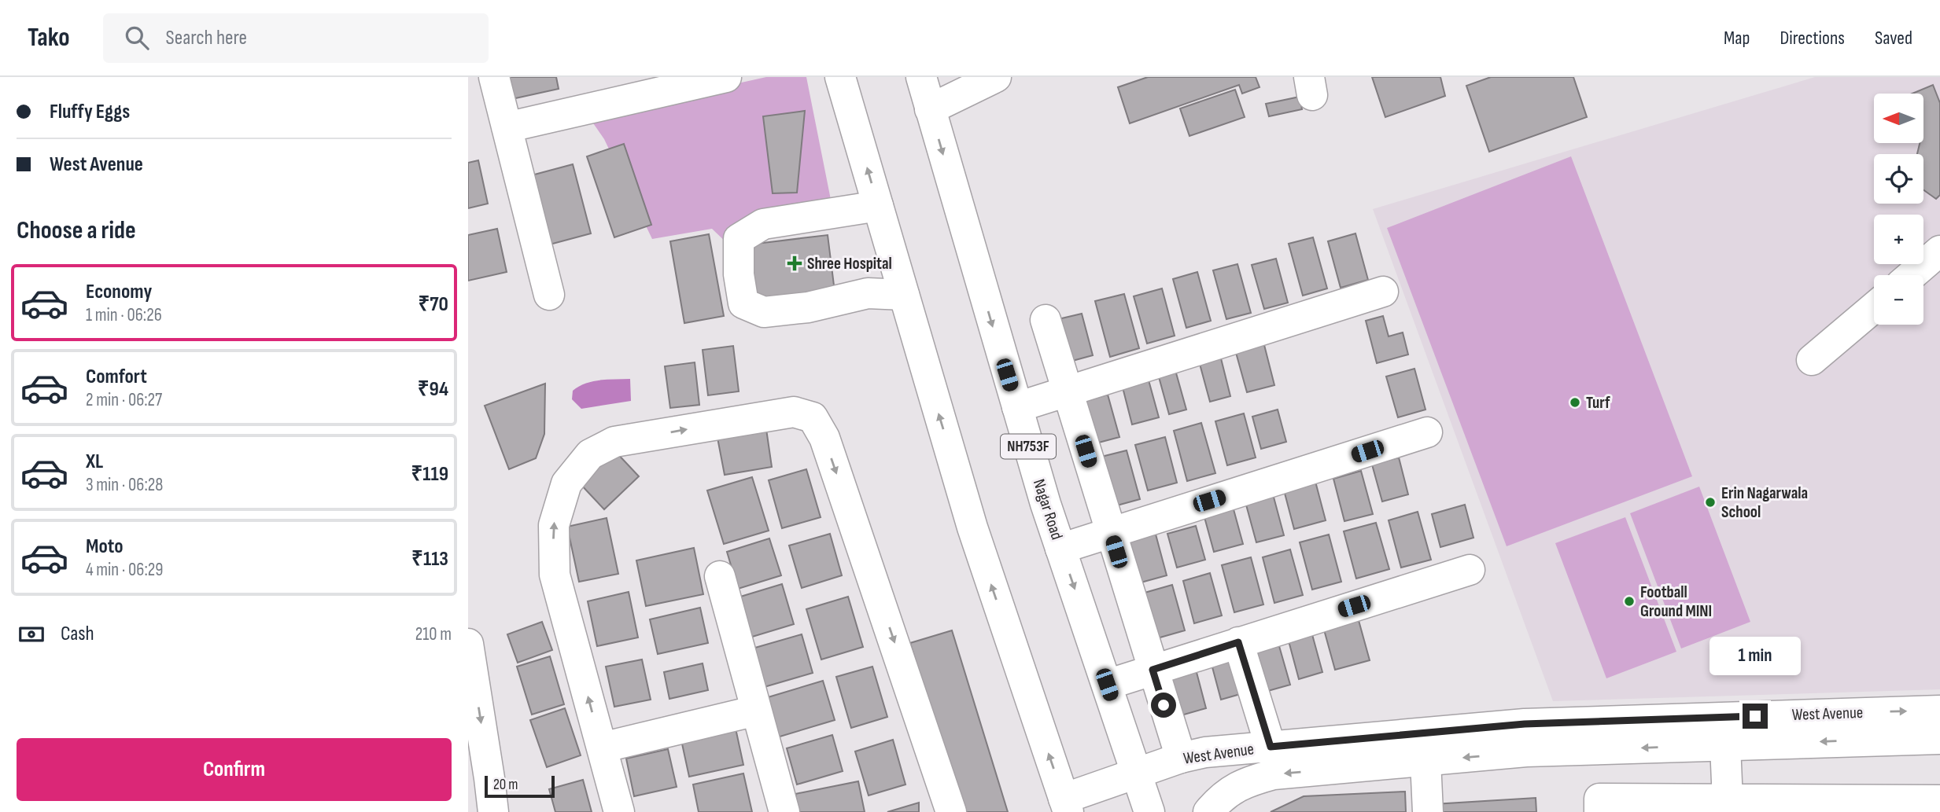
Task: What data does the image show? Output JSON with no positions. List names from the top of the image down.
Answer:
{
  "streets": {
    "main road": ["NH753F", "Nagar Road", "West Avenue"]
  },
  "crossings": [
    ["Nagar Road", "West Avenue"]
  ],
  "places": {
    "health": ["Shree Hospital"],
    "other": ["Turf", "Erin Nagarwala School", "Football Ground MINI"]
  },
  "scale_bar": "20 m",
  "north": "left",
  "page": {
    "header": "Tako",
    "search": "Search here",
    "nav": ["Map", "Directions", "Saved"],
    "banner": ["Fluffy Eggs", "West Avenue"],
    "map_buttons": ["+", "−"],
    "heading": "Choose a ride",
    "list": [
      {
        "name": "Economy",
        "note": "1 min · 06:26",
        "value": "₹70"
      },
      {
        "name": "Comfort",
        "note": "2 min · 06:27",
        "value": "₹94"
      },
      {
        "name": "XL",
        "note": "3 min · 06:28",
        "value": "₹119"
      },
      {
        "name": "Moto",
        "note": "4 min · 06:29",
        "value": "₹113"
      }
    ],
    "pay": ["Cash", "210 m"],
    "bubble": "1 min",
    "buttons": "Confirm",
    "scale": "20 m"
  }
}
